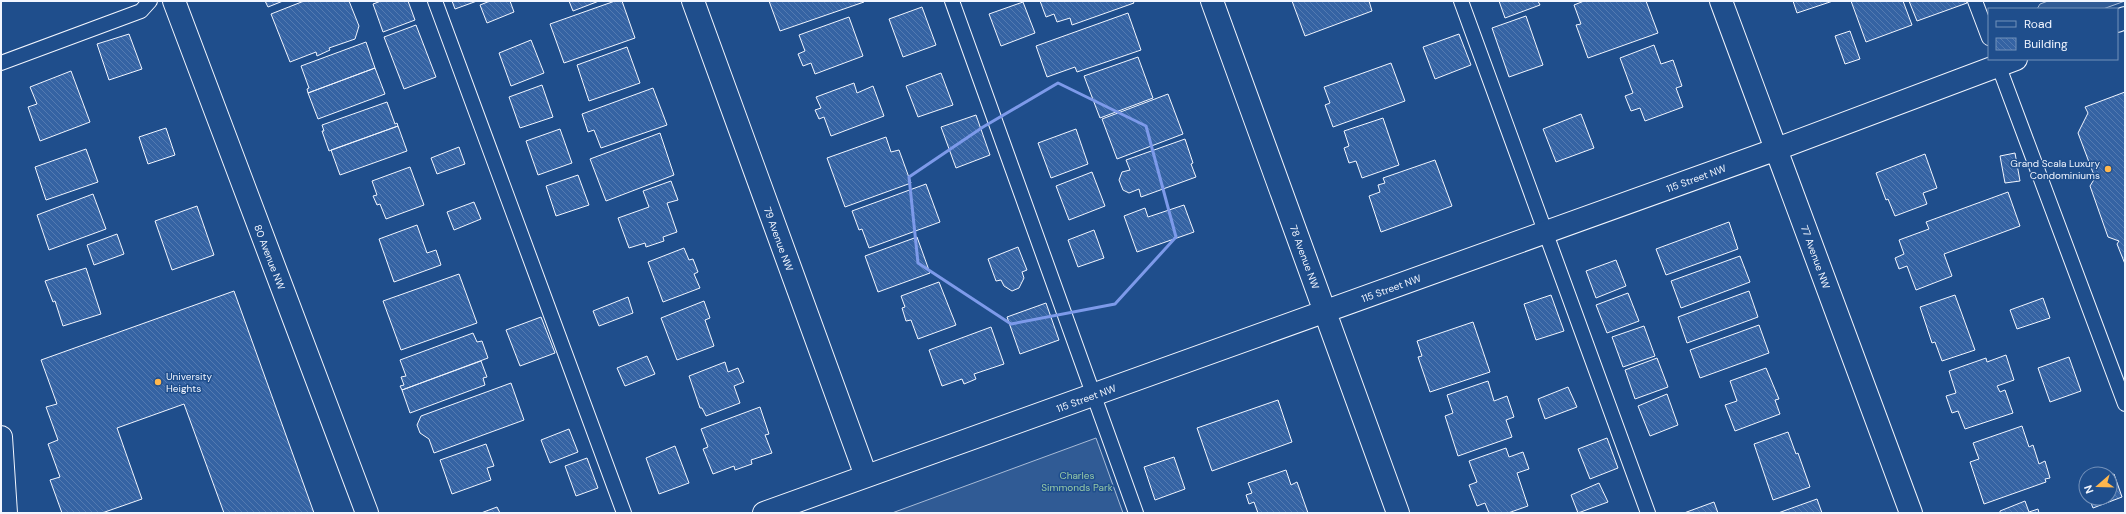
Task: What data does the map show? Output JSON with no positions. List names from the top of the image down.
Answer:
{
  "streets": {
    "street": [
      "115 Street NW",
      "79 Avenue NW",
      "80 Avenue NW",
      "78 Avenue NW",
      "77 Avenue NW"
    ]
  },
  "crossings": [
    ["115 Street NW", "79 Avenue NW"],
    ["115 Street NW", "78 Avenue NW"],
    ["115 Street NW", "77 Avenue NW"]
  ],
  "parks": ["Charles Simmonds Park"],
  "places": ["Grand Scala Luxury Condominiums", "University Heights"],
  "legend": ["Road", "Building"],
  "north": "left"
}
